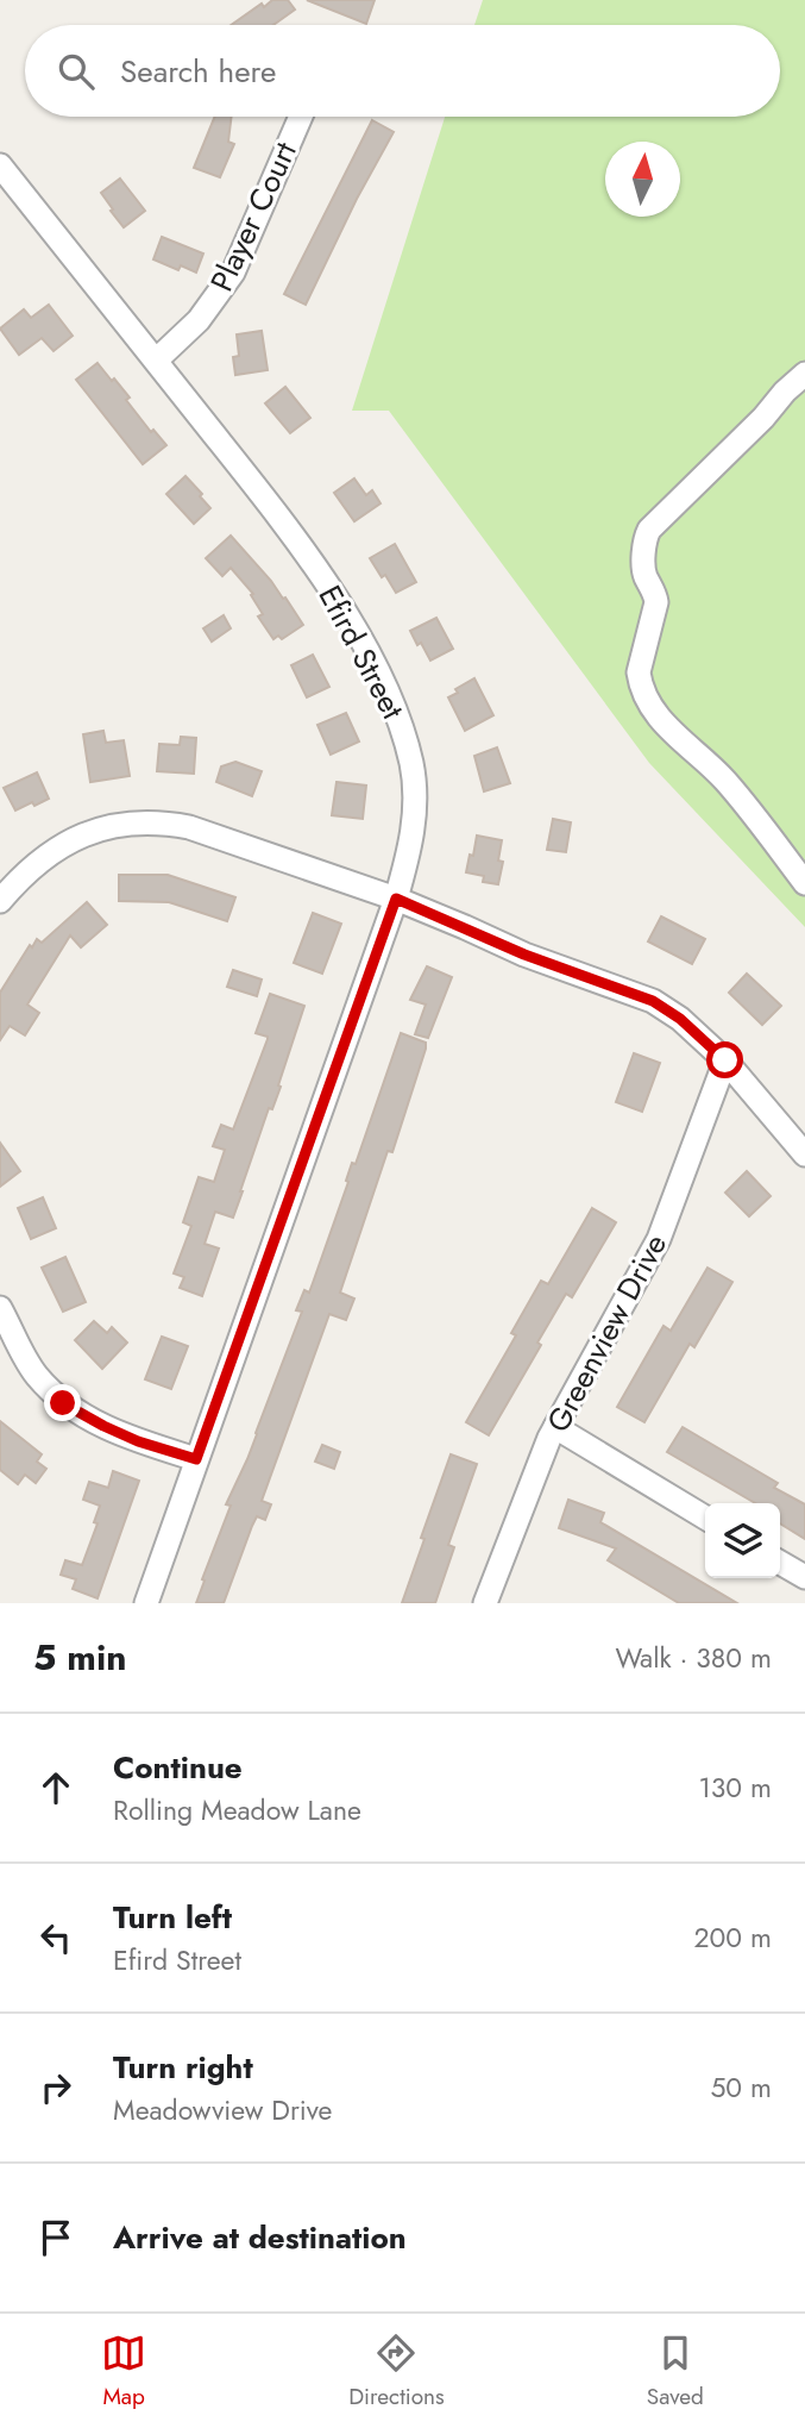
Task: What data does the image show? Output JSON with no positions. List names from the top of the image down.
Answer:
{
  "streets": {
    "street": ["Player Court", "Efird Street", "Greenview Drive"]
  },
  "crossings": [
    ["Player Court", "Efird Street"]
  ],
  "north": "top",
  "page": {
    "search": "Search here",
    "heading": ["5 min", "Walk · 380 m"],
    "list": [
      ["Continue", "Rolling Meadow Lane", "130 m"],
      ["Turn left", "Efird Street", "200 m"],
      ["Turn right", "Meadowview Drive", "50 m"],
      "Arrive at destination"
    ],
    "nav": ["Map", "Directions", "Saved"]
  }
}
